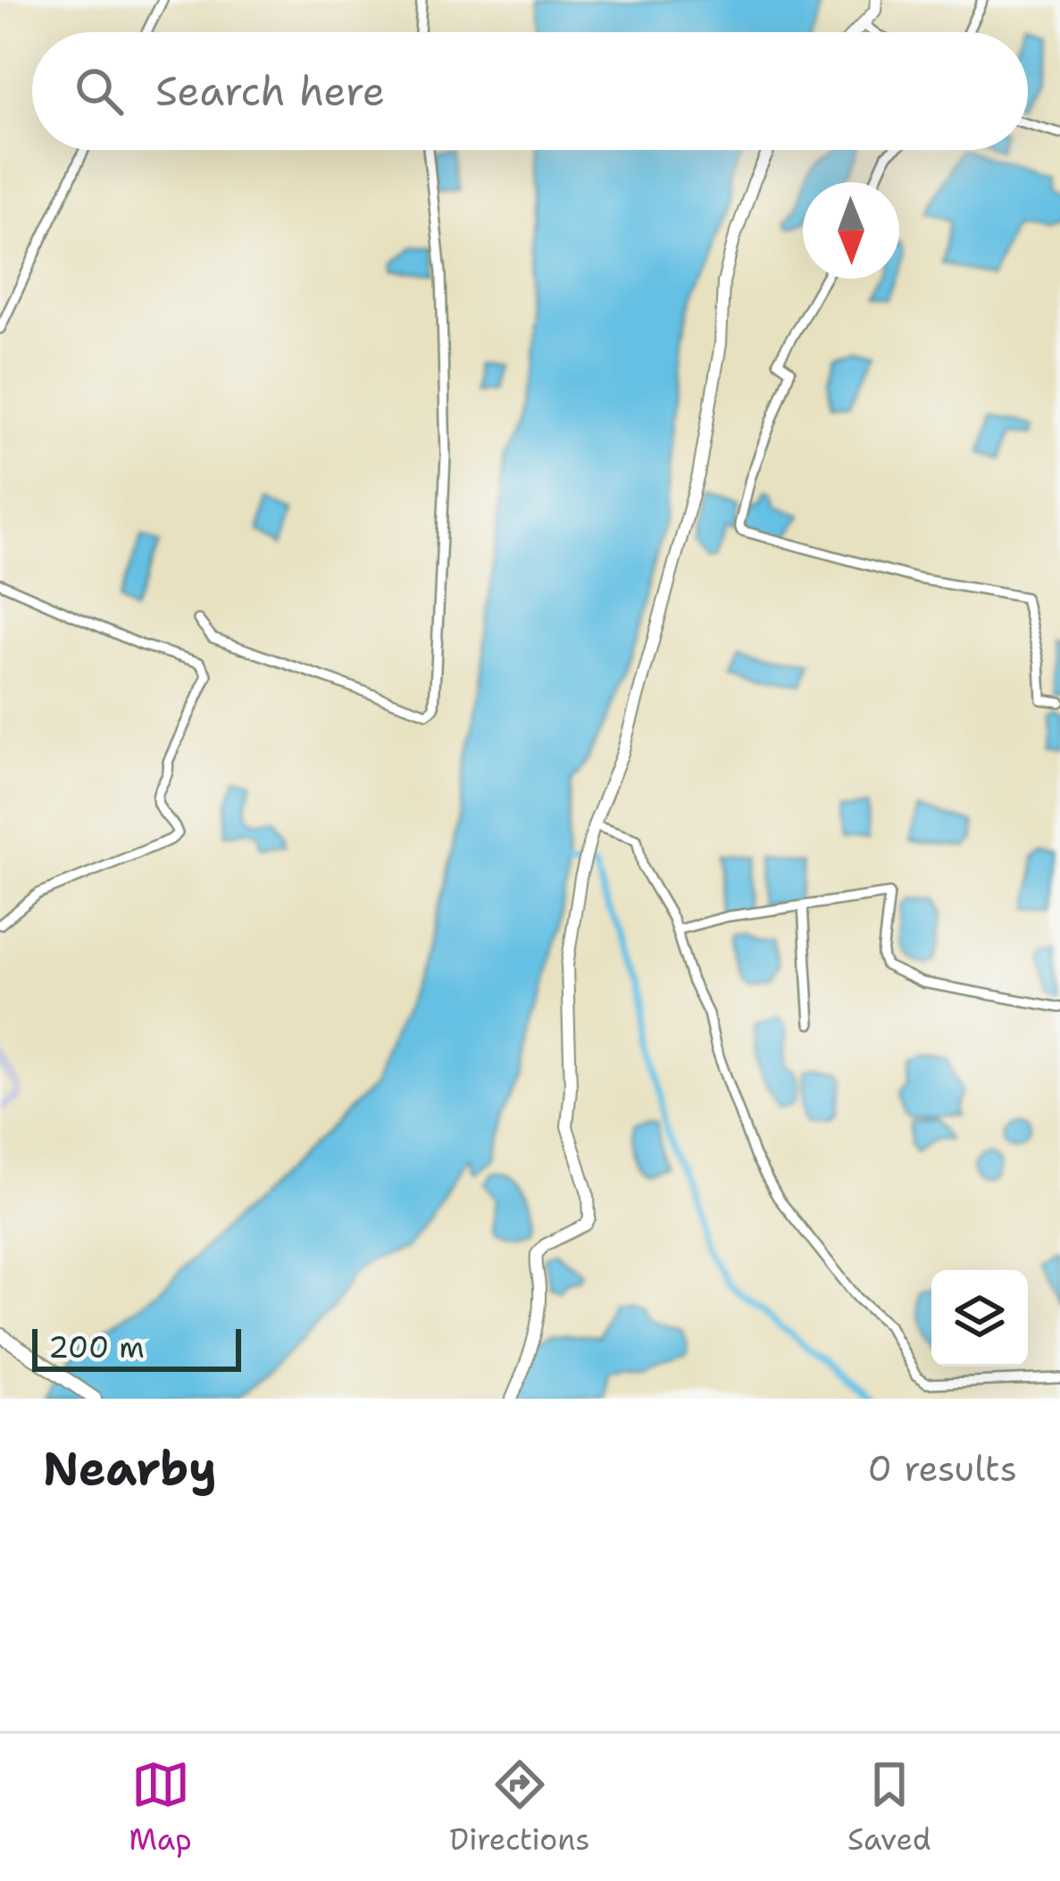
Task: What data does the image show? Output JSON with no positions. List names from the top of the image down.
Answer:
{
  "scale_bar": "200 m",
  "north": "bottom",
  "page": {
    "search": "Search here",
    "scale": "200 m",
    "heading": ["Nearby", "0 results"],
    "nav": ["Map", "Directions", "Saved"]
  }
}
